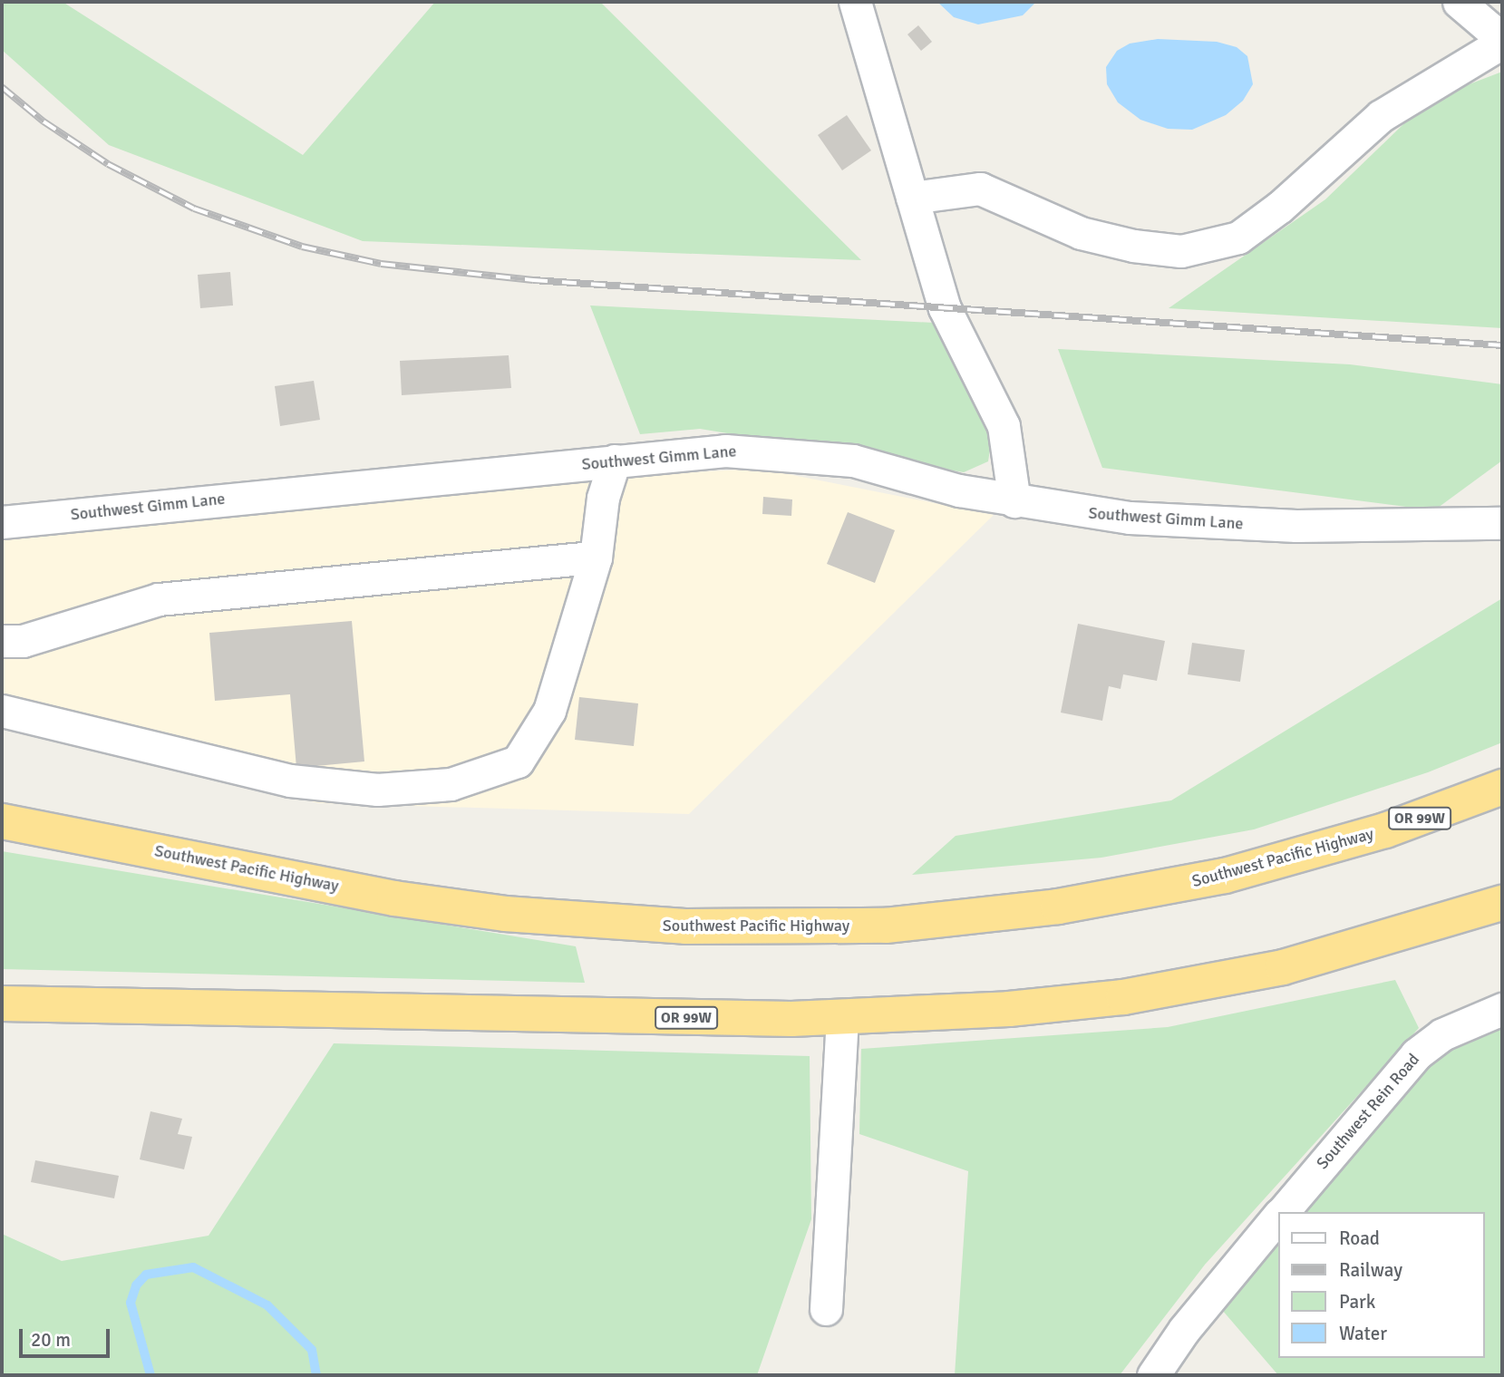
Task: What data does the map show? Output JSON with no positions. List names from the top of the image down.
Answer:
{
  "streets": {
    "highway": ["OR 99W", "Southwest Pacific Highway"],
    "street": ["Southwest Gimm Lane", "Southwest Rein Road"]
  },
  "legend": [
    "Road",
    "Railway",
    "Park",
    "Water"
  ],
  "scale_bar": "20 m"
}
